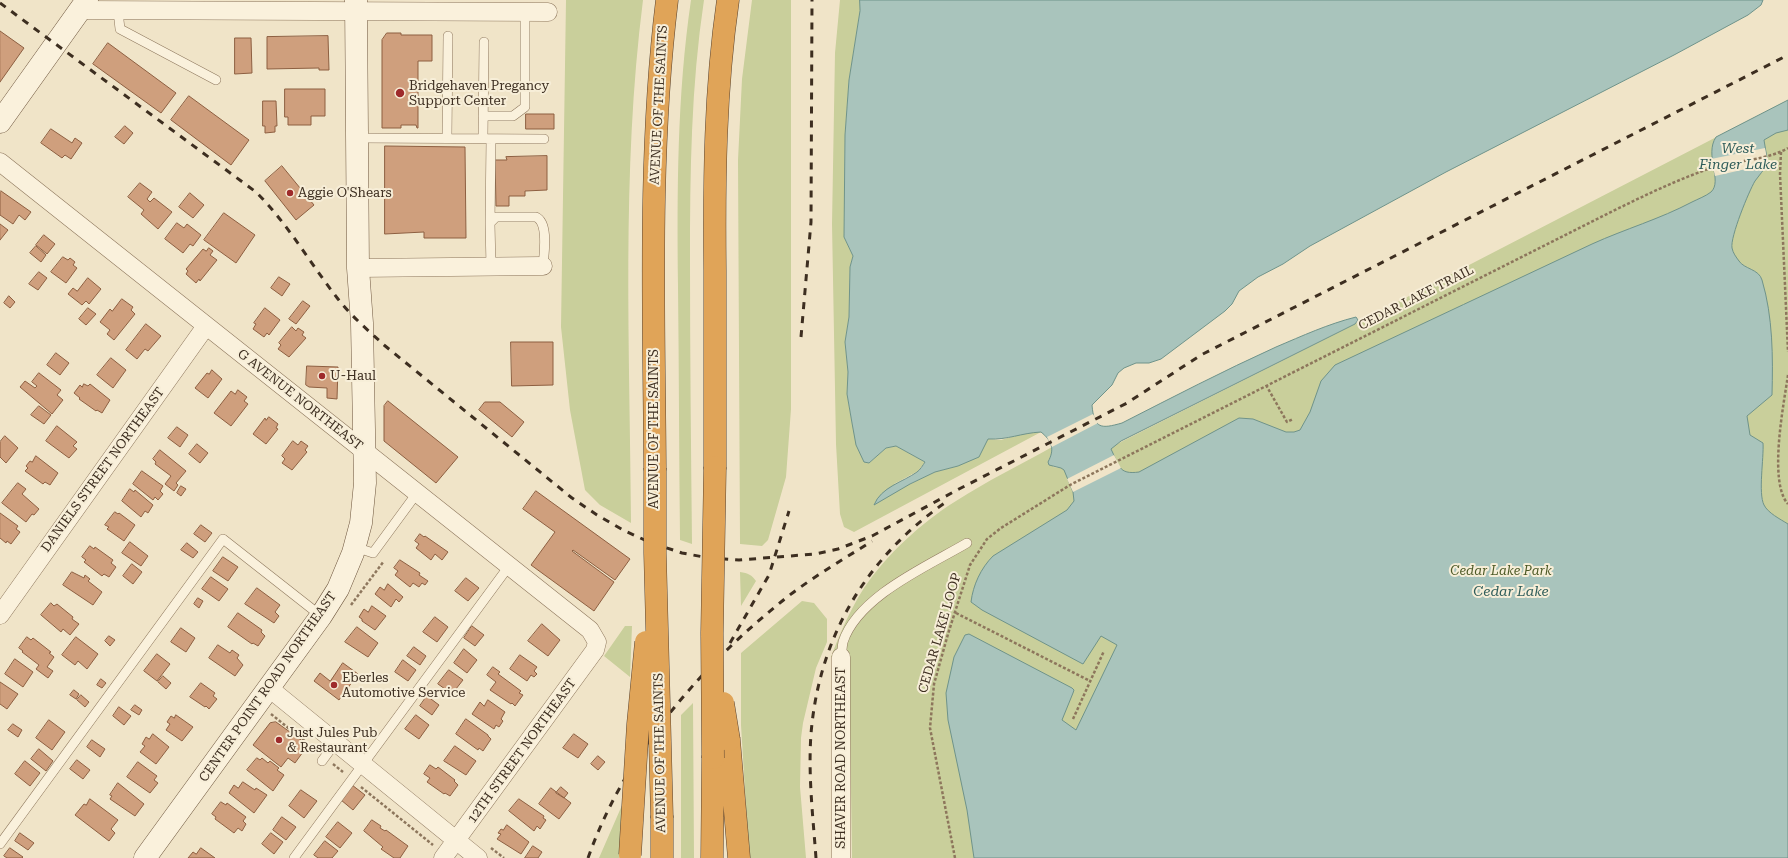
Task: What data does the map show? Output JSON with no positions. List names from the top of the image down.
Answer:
{
  "streets": {
    "highway": ["AVENUE OF THE SAINTS"],
    "main road": ["CENTER POINT ROAD NORTHEAST"],
    "street": [
      "G AVENUE NORTHEAST",
      "DANIELS STREET NORTHEAST",
      "12TH STREET NORTHEAST",
      "SHAVER ROAD NORTHEAST"
    ],
    "path": ["CEDAR LAKE TRAIL", "CEDAR LAKE LOOP"]
  },
  "crossings": [
    ["CEDAR LAKE TRAIL", "CEDAR LAKE LOOP"],
    ["G AVENUE NORTHEAST", "DANIELS STREET NORTHEAST"],
    ["G AVENUE NORTHEAST", "CENTER POINT ROAD NORTHEAST"],
    ["G AVENUE NORTHEAST", "12TH STREET NORTHEAST"]
  ],
  "water": ["West Finger Lake", "Cedar Lake"],
  "parks": ["Cedar Lake Park"],
  "places": [
    "Bridgehaven Pregancy Support Center",
    "Aggie O'Shears",
    "U-Haul",
    "Eberles Automotive Service",
    "Just Jules Pub & Restaurant"
  ]
}
